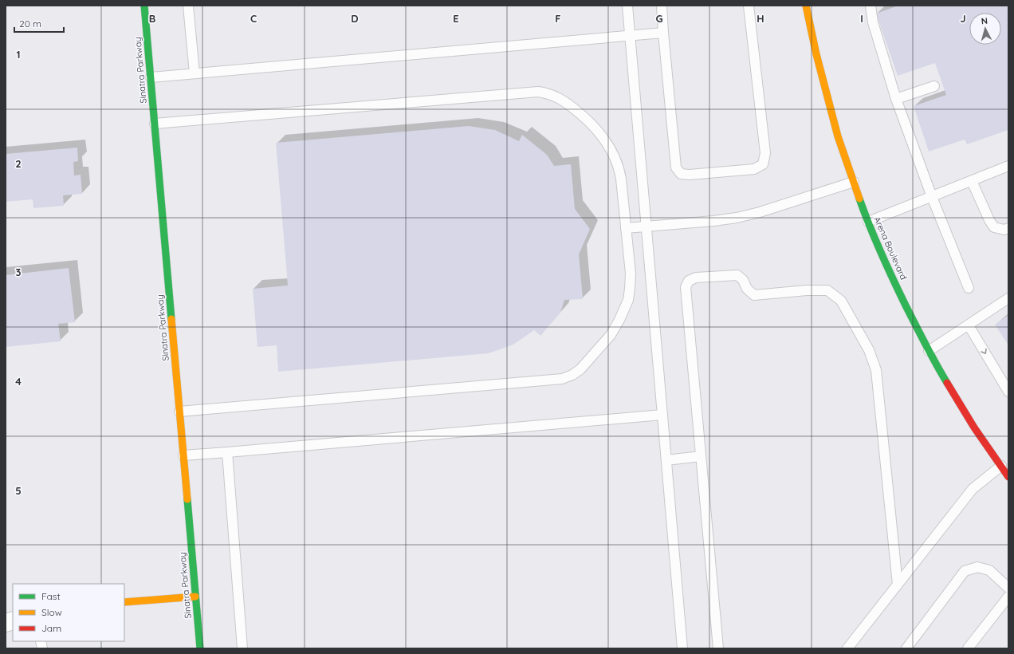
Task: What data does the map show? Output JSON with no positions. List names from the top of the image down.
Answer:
{
  "streets": {
    "street": ["Sinatra Parkway", "Arena Boulevard"]
  },
  "legend": ["Fast", "Slow", "Jam"],
  "scale_bar": "20 m",
  "north": "top",
  "grid": {
    "columns": [
      "B",
      "C",
      "D",
      "E",
      "F",
      "G",
      "H",
      "I",
      "J"
    ],
    "rows": [
      "1",
      "2",
      "3",
      "4",
      "5"
    ]
  }
}
